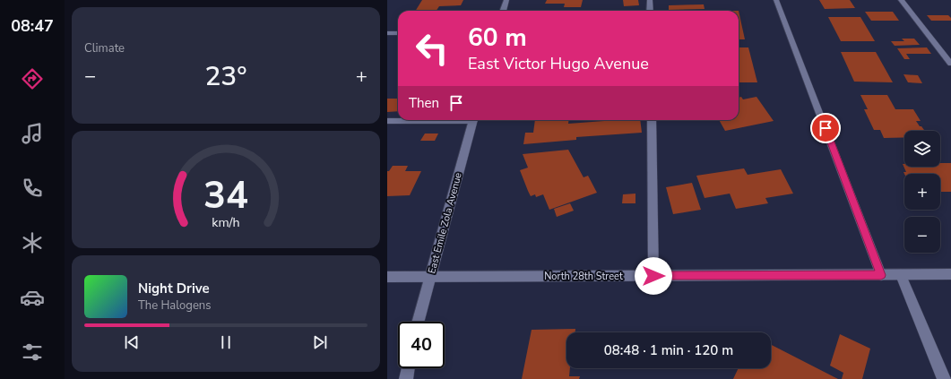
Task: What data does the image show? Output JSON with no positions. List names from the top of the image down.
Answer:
{
  "streets": {
    "street": ["East Emile Zola Avenue", "North 28th Street"]
  },
  "crossings": [
    ["East Emile Zola Avenue", "North 28th Street"]
  ],
  "page": {
    "tabs": "08:47",
    "tile": "Climate",
    "turn": ["60 m", "East Victor Hugo Avenue"],
    "heat": ["−", "23°", "+"],
    "then": "Then",
    "map_buttons": ["+", "−"],
    "song": ["Night Drive", "The Halogens"],
    "limit": "40",
    "trip": "08:48 · 1 min · 120 m",
    "gauge": ["34", "km/h"]
  }
}
